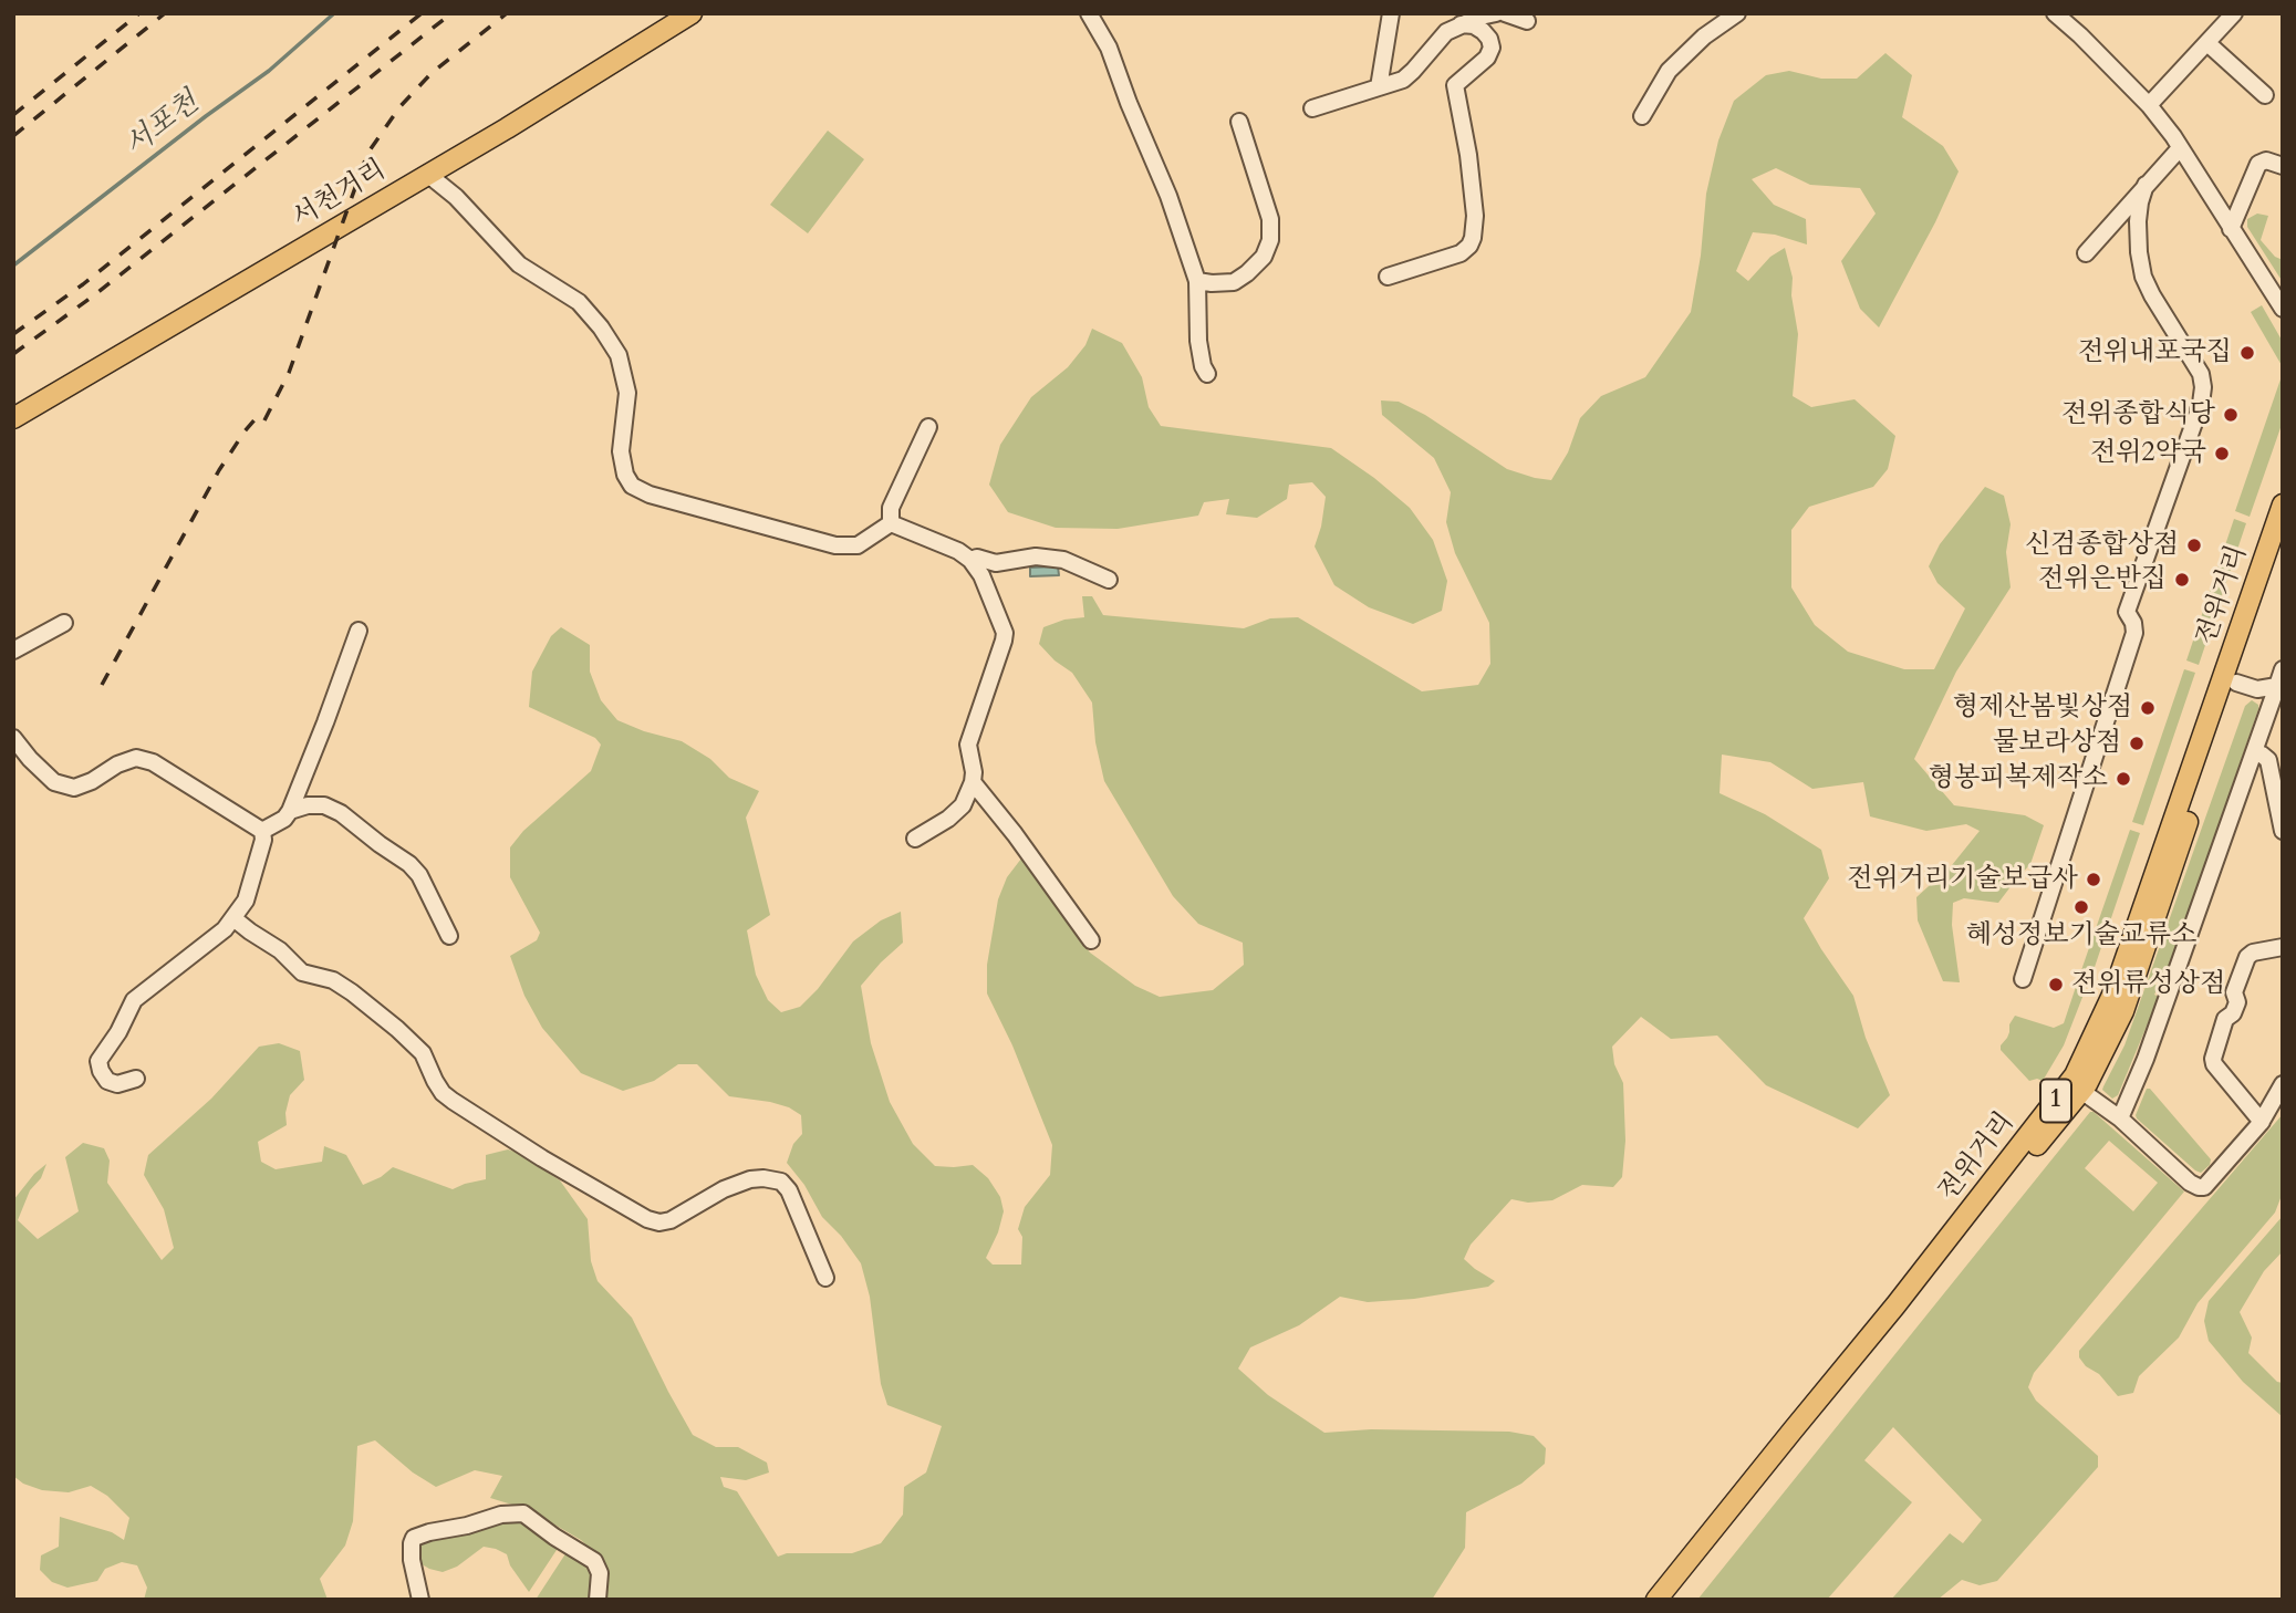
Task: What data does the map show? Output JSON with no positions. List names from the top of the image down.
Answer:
{
  "streets": {
    "main road": ["서천거리", "전위거리", "1"]
  },
  "water": ["서포천"],
  "places": [
    "전위내포국집",
    "전위종합식당",
    "전위2약국",
    "신검종합상점",
    "전위은반집",
    "형제산봄빛상점",
    "물보라상점",
    "형봉피복제작소",
    "전위거리기술보급사",
    "혜성정보기술교류소",
    "전위류성상점"
  ]
}
